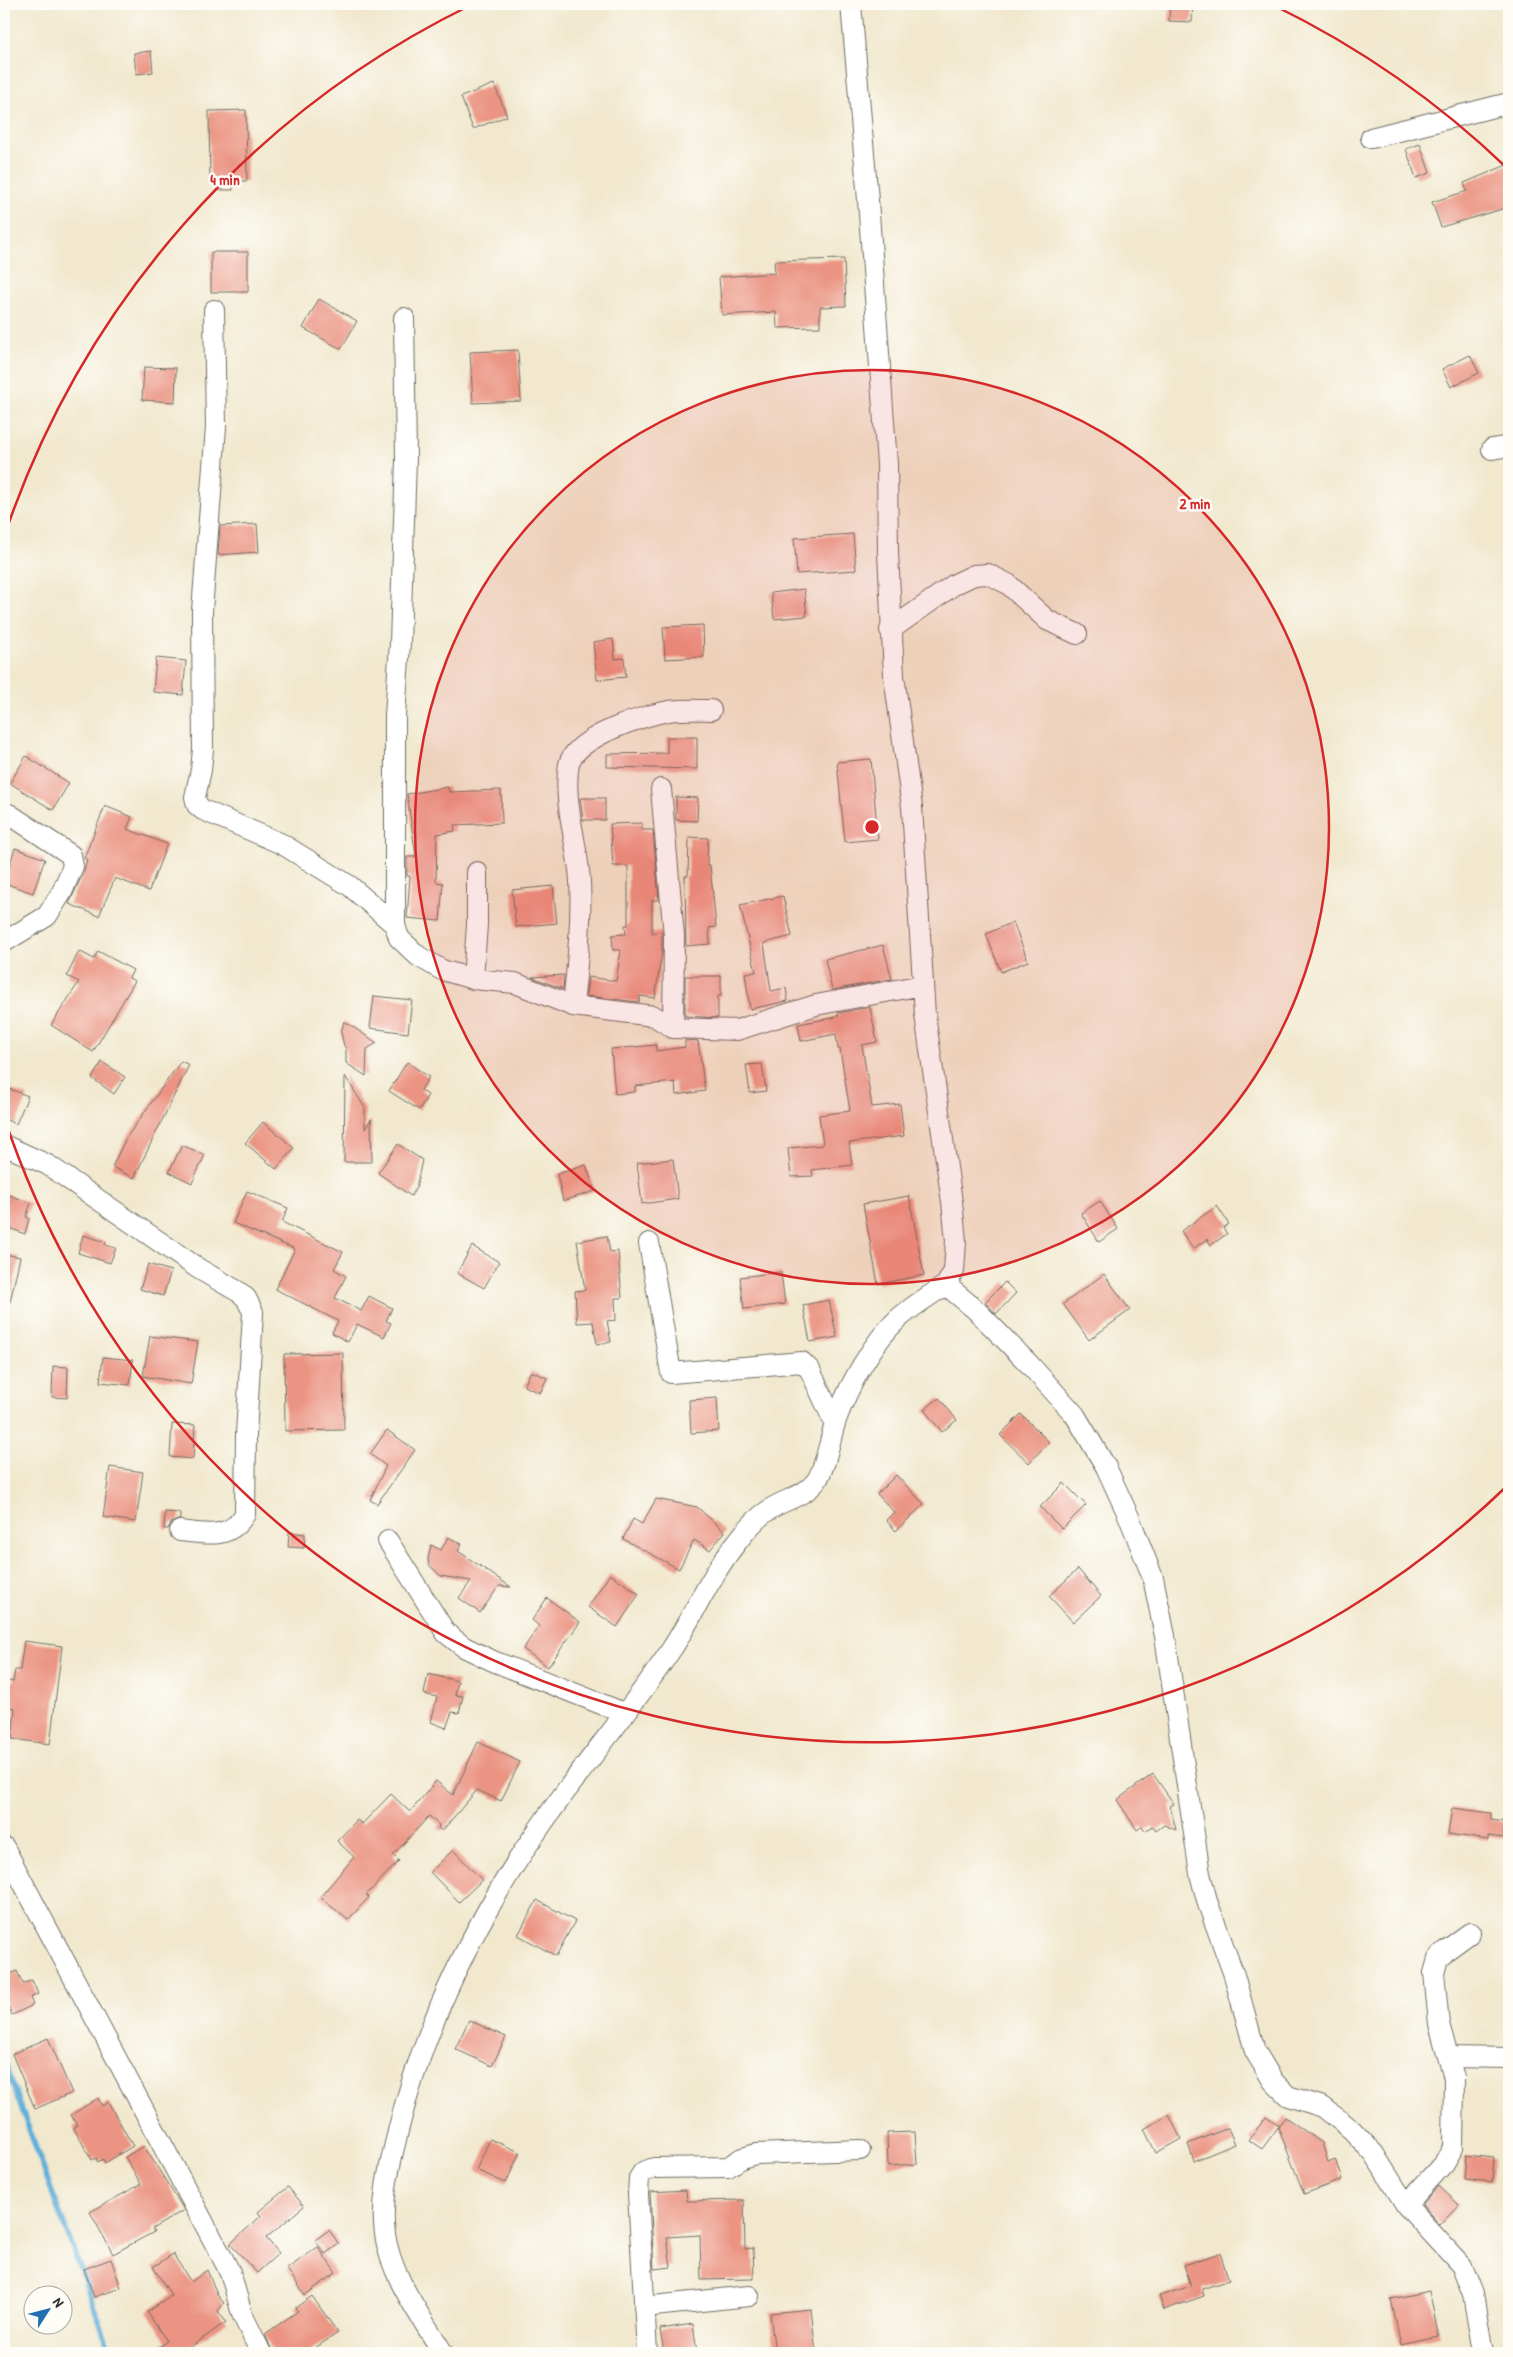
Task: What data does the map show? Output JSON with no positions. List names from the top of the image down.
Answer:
{
  "north": "top right",
  "rings": ["4 min", "2 min"]
}
